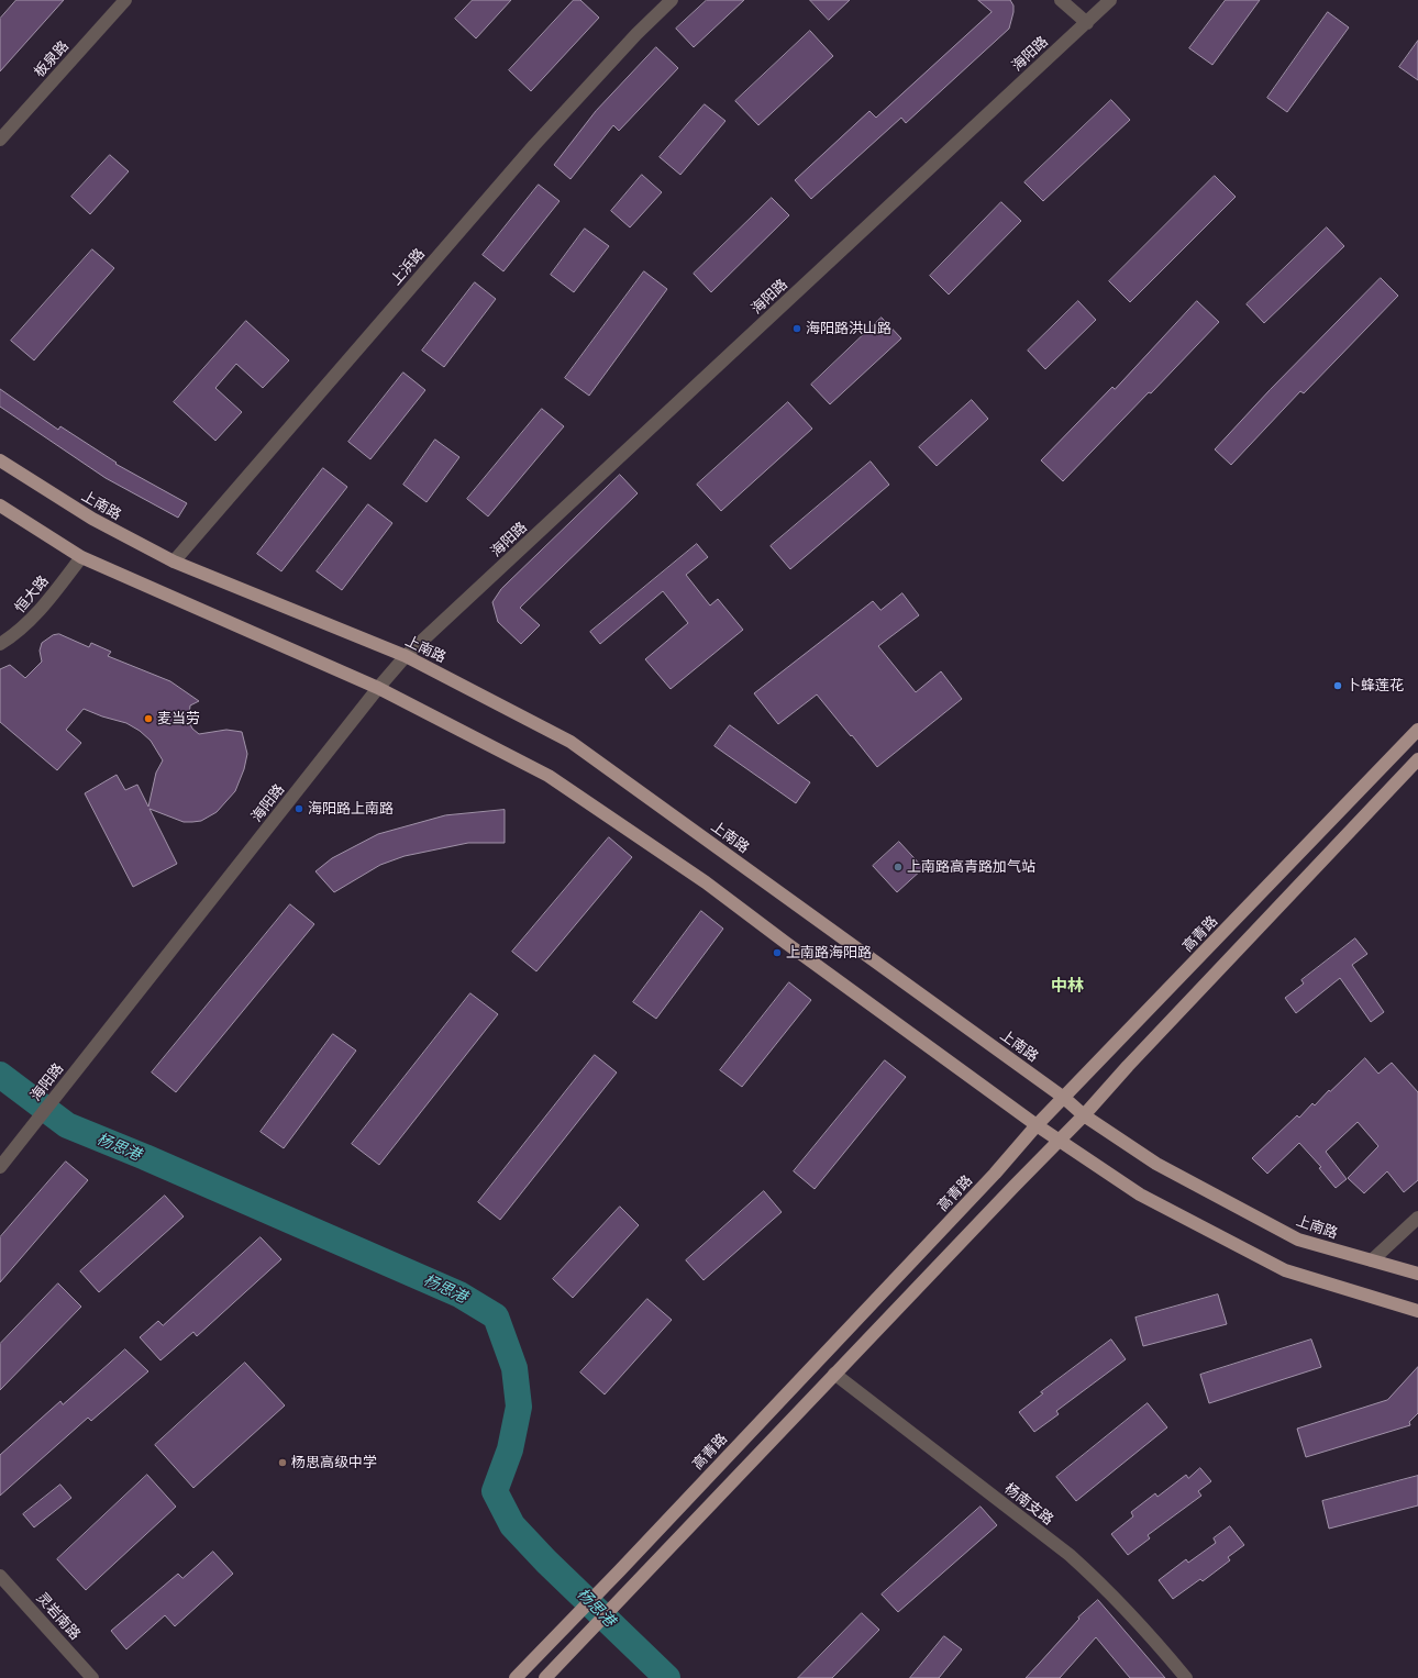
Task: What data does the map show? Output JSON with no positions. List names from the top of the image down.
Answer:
{
  "streets": {
    "main road": ["上南路", "高青路"],
    "street": [
      "海阳路",
      "板泉路",
      "上浜路",
      "恒大路",
      "杨南支路",
      "灵岩南路"
    ]
  },
  "crossings": [
    ["海阳路", "上南路"],
    ["上浜路", "上南路"],
    ["上南路", "高青路"]
  ],
  "districts": ["中林"],
  "water": ["杨思港"],
  "places": [
    "海阳路洪山路",
    "卜蜂莲花",
    "麦当劳",
    "海阳路上南路",
    "上南路高青路加气站",
    "上南路海阳路",
    "杨思高级中学"
  ]
}
